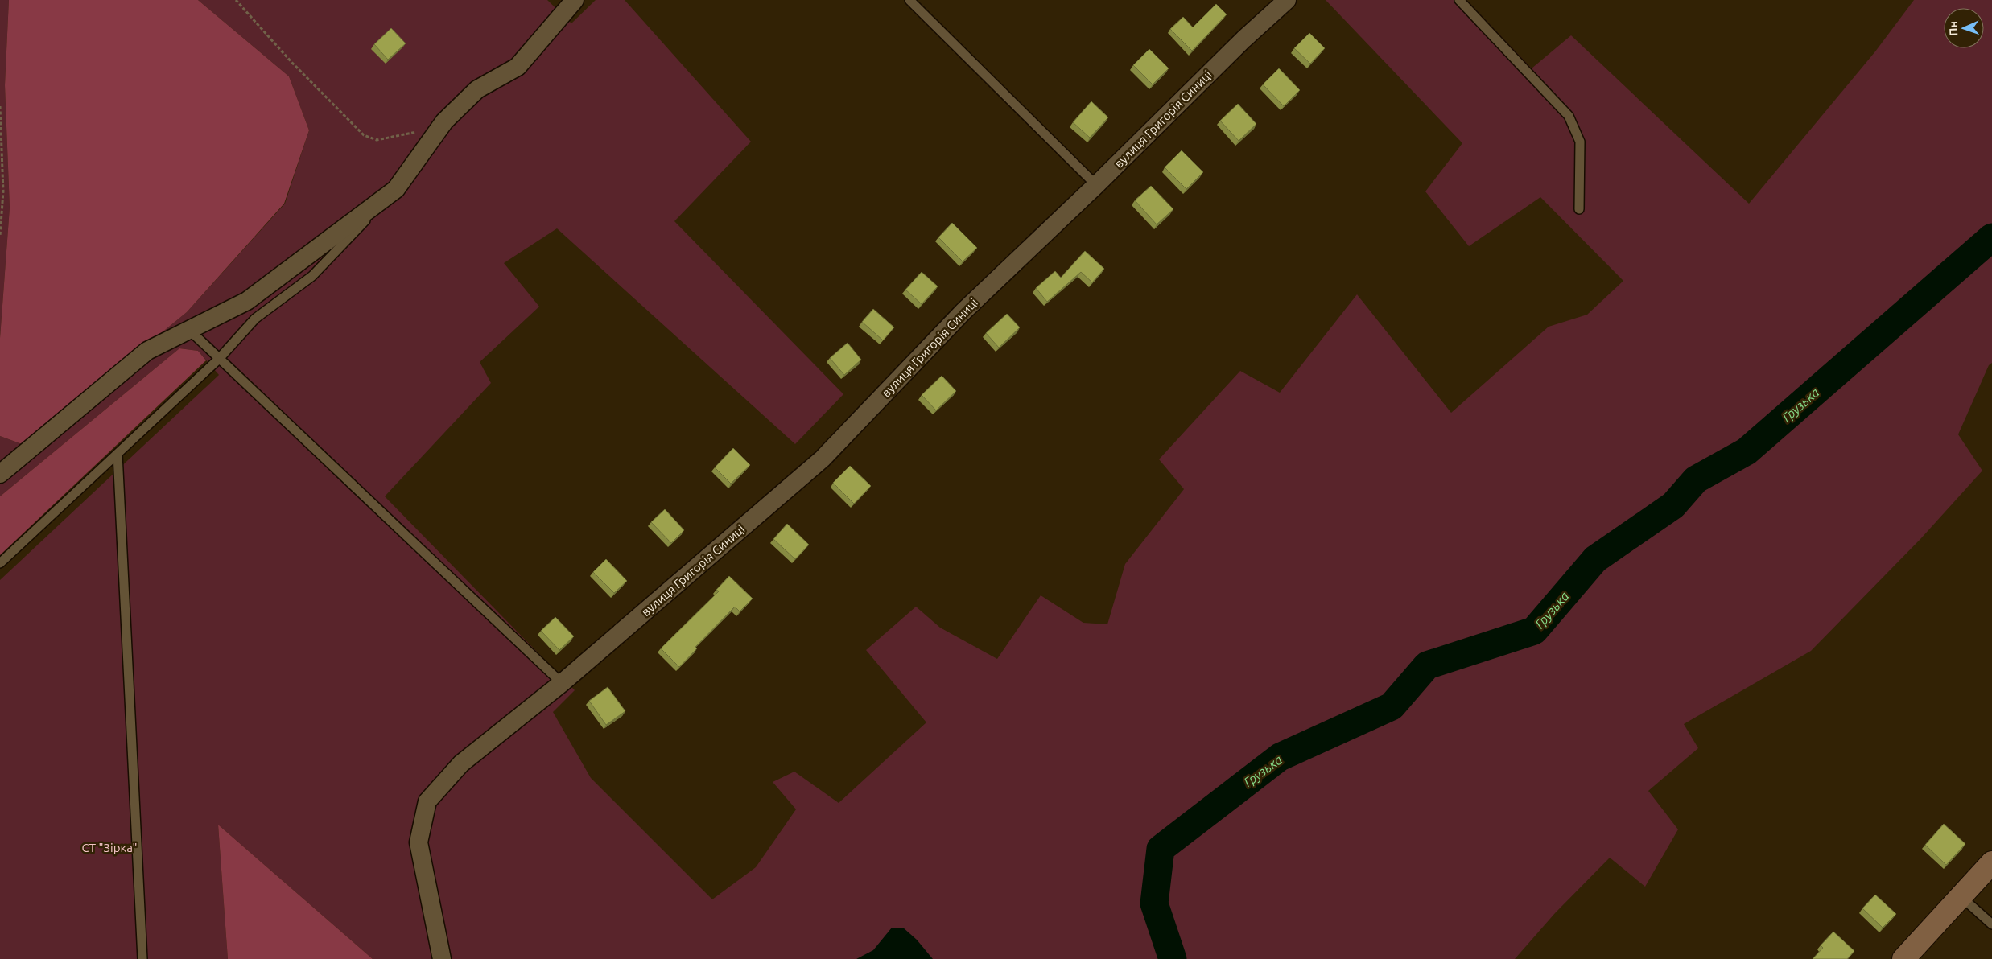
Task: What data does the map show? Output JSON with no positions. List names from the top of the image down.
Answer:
{
  "streets": {
    "street": ["вулиця Григорія Синиці"]
  },
  "water": ["Грузька"],
  "parks": ["СТ \"Зірка\""],
  "north": "left"
}
